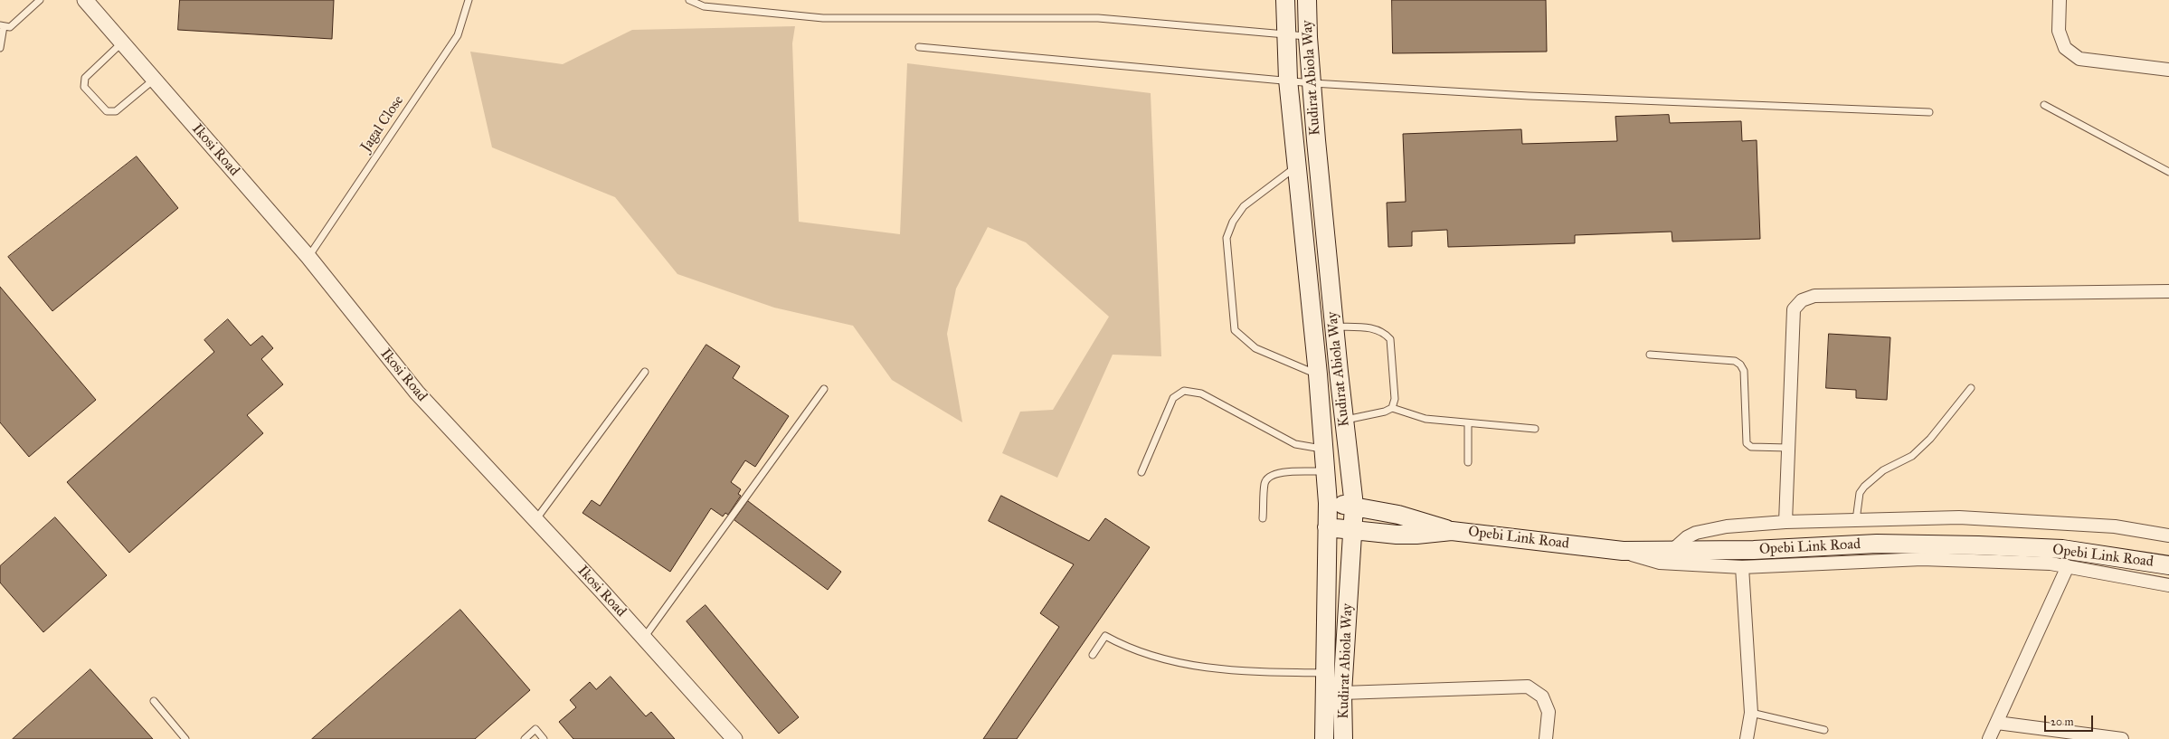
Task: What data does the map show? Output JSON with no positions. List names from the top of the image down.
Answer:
{
  "streets": {
    "main road": ["Kudirat Abiola Way", "Opebi Link Road"],
    "street": ["Ikosi Road"],
    "lane": ["Jagal Close"]
  },
  "crossings": [
    ["Kudirat Abiola Way", "Opebi Link Road"],
    ["Jagal Close", "Ikosi Road"]
  ],
  "scale_bar": "20 m"
}
